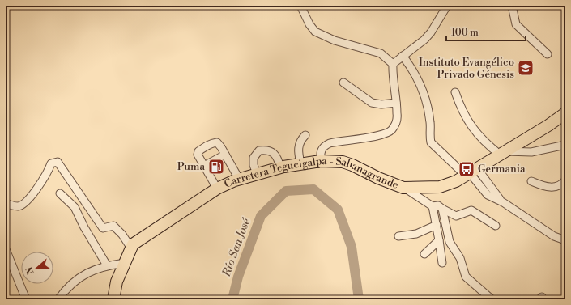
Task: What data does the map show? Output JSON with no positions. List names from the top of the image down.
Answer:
{
  "streets": {
    "highway": ["Carretera Tegucigalpa - Sabanagrande"]
  },
  "water": ["Río San José"],
  "places": {
    "school or university": ["Instituto Evangélico Privado Génesis"],
    "fuel station": ["Puma"],
    "bus stop": ["Germania"]
  },
  "scale_bar": "100 m",
  "north": "left"
}
